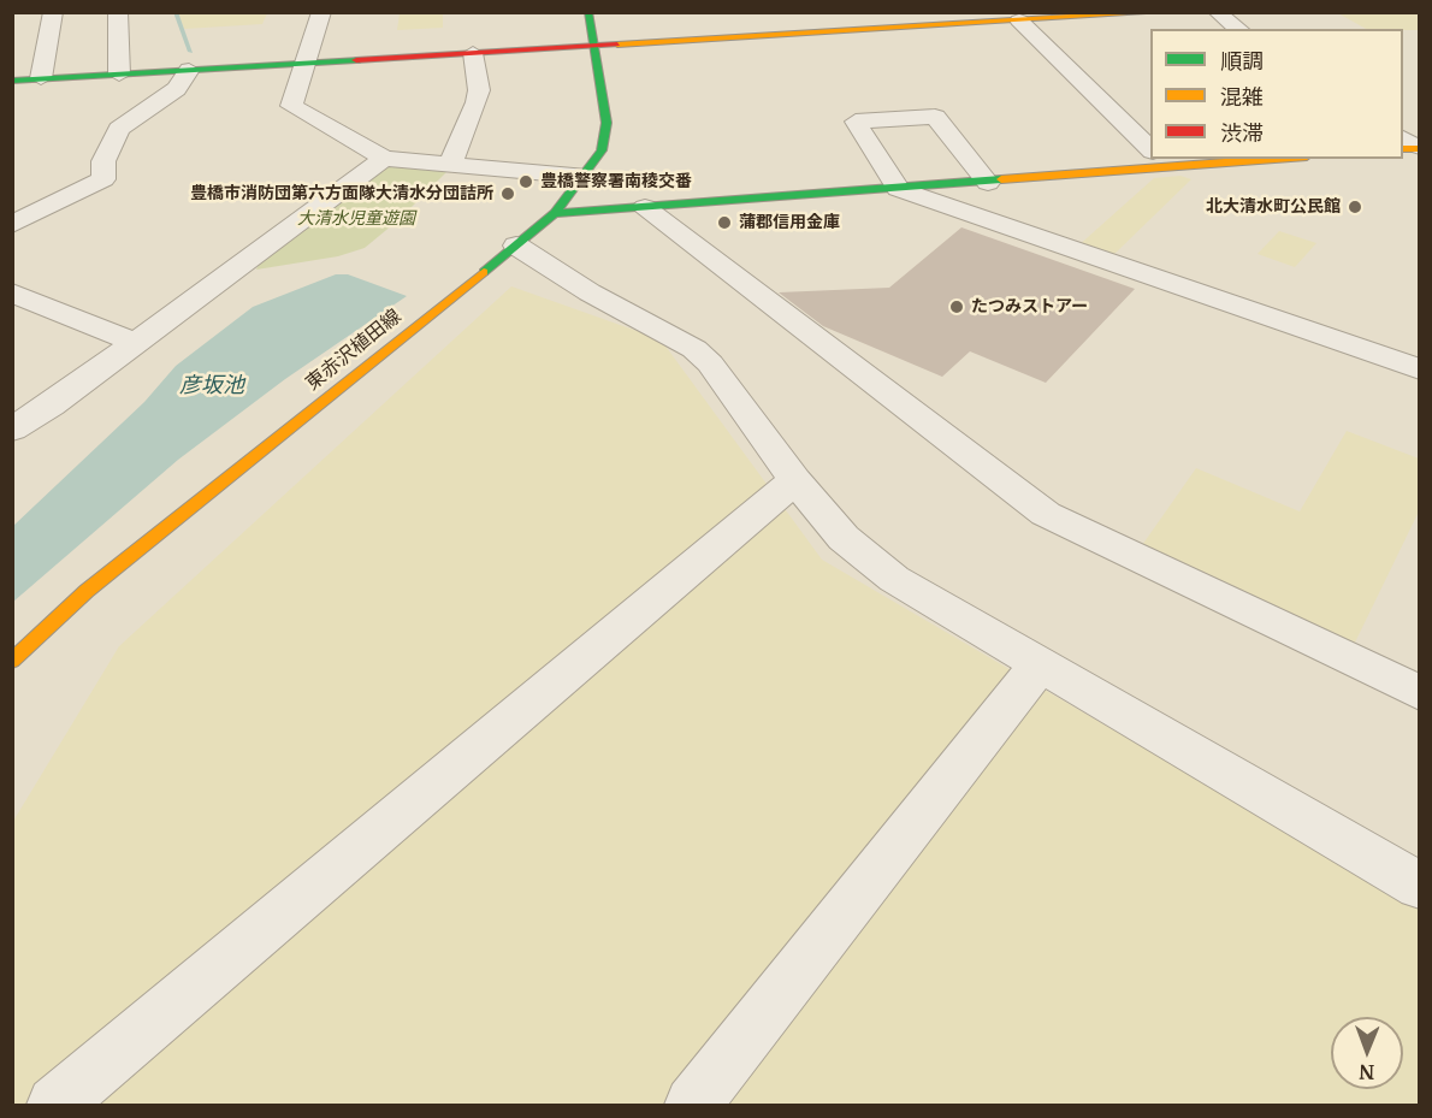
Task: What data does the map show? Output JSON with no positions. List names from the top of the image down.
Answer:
{
  "streets": {
    "street": ["東赤沢植田線"]
  },
  "water": ["彦坂池"],
  "parks": ["大清水児童遊園"],
  "places": [
    "豊橋警察署南稜交番",
    "豊橋市消防団第六方面隊大清水分団詰所",
    "北大清水町公民館",
    "蒲郡信用金庫",
    "たつみストアー"
  ],
  "legend": ["順調", "混雑", "渋滞"],
  "north": "bottom"
}
